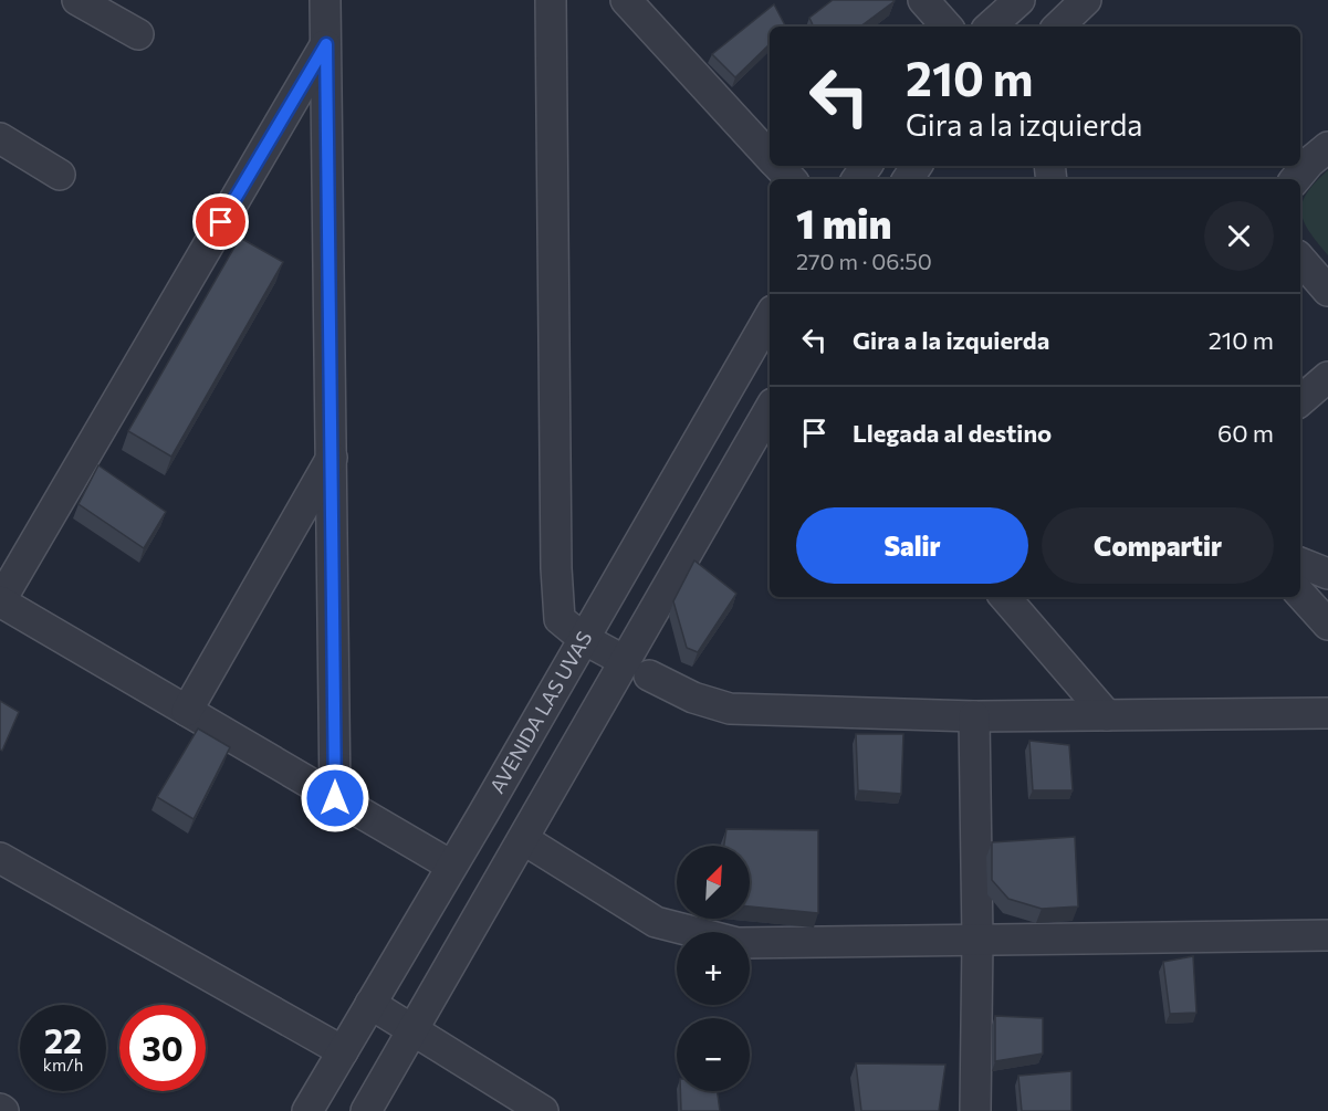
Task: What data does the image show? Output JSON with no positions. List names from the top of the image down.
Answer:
{
  "streets": {
    "street": ["AVENIDA LAS UVAS"]
  },
  "north": "top right",
  "page": {
    "turn": ["210 m", "Gira a la izquierda"],
    "heading": ["1 min", "270 m · 06:50"],
    "list": [
      {
        "name": "Gira a la izquierda",
        "value": "210 m"
      },
      {
        "name": "Llegada al destino",
        "value": "60 m"
      }
    ],
    "buttons": ["Salir", "Compartir"],
    "map_buttons": ["+", "−"],
    "speed": "22 km/h",
    "limit": "30"
  }
}
